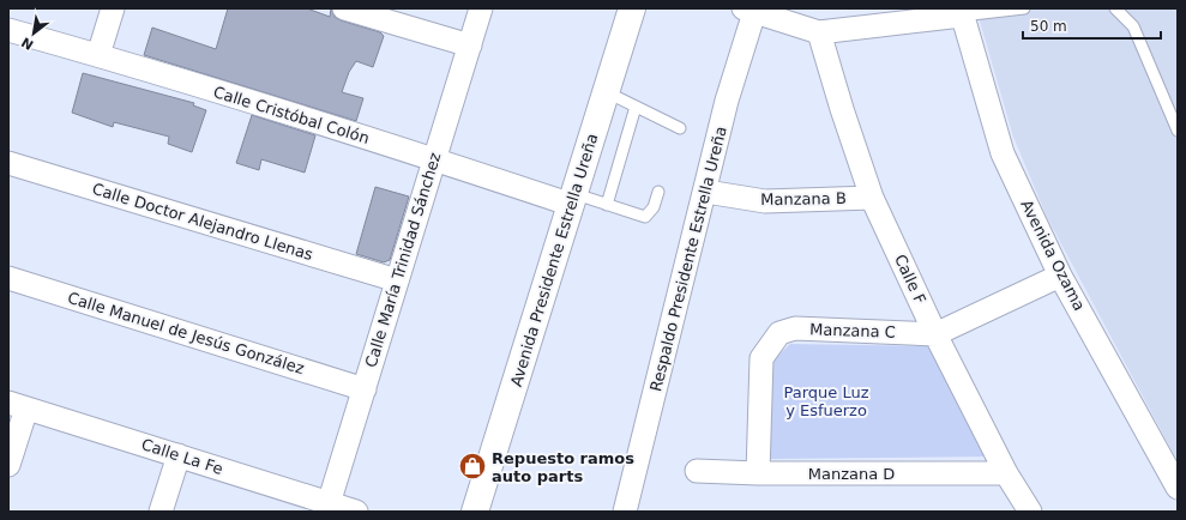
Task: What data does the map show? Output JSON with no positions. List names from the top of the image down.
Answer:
{
  "streets": {
    "main road": ["Avenida Presidente Estrella Ureña"],
    "street": [
      "Calle Cristóbal Colón",
      "Manzana B",
      "Calle Doctor Alejandro Llenas",
      "Avenida Ozama",
      "Respaldo Presidente Estrella Ureña",
      "Calle María Trinidad Sánchez",
      "Calle F",
      "Manzana C",
      "Calle Manuel de Jesús González",
      "Calle La Fe",
      "Manzana D"
    ]
  },
  "crossings": [
    ["Calle Cristóbal Colón", "Calle María Trinidad Sánchez"],
    ["Calle Cristóbal Colón", "Avenida Presidente Estrella Ureña"],
    ["Manzana B", "Respaldo Presidente Estrella Ureña"],
    ["Manzana B", "Calle F"],
    ["Calle Doctor Alejandro Llenas", "Calle María Trinidad Sánchez"],
    ["Avenida Ozama", "Manzana C"],
    ["Calle María Trinidad Sánchez", "Calle Manuel de Jesús González"],
    ["Calle María Trinidad Sánchez", "Calle La Fe"],
    ["Calle F", "Manzana C"],
    ["Calle F", "Manzana D"],
    ["Manzana C", "Manzana D"]
  ],
  "parks": ["Parque Luz y Esfuerzo"],
  "places": {
    "shop": ["Repuesto ramos auto parts"]
  },
  "scale_bar": "50 m",
  "north": "bottom left"
}
